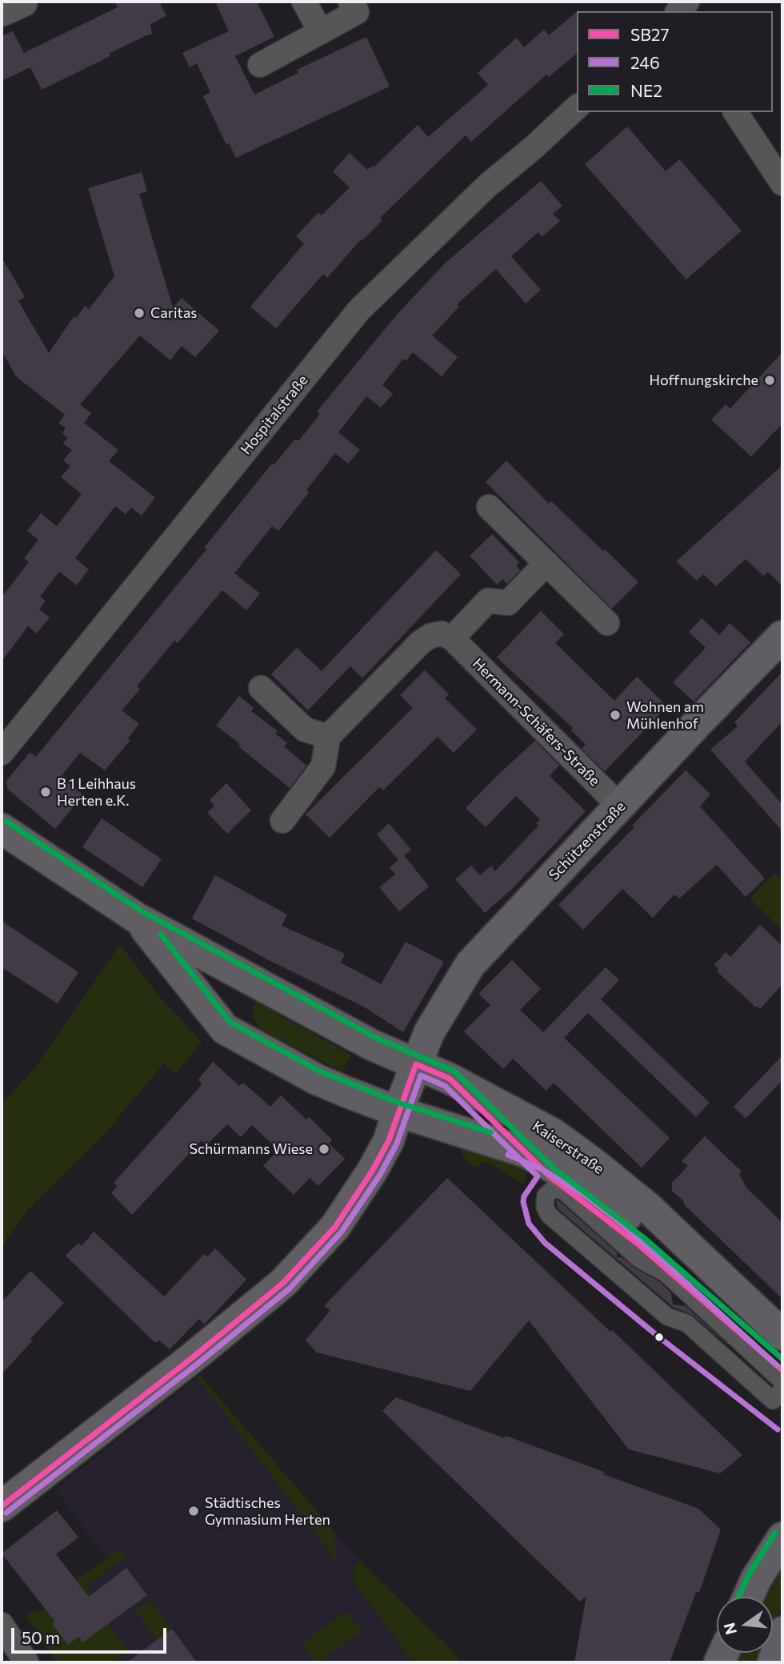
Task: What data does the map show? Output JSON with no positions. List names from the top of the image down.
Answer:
{
  "streets": {
    "main road": ["Schützenstraße", "Kaiserstraße"],
    "street": ["Hospitalstraße", "Hermann-Schäfers-Straße"]
  },
  "crossings": [
    ["Hermann-Schäfers-Straße", "Schützenstraße"],
    ["Schützenstraße", "Kaiserstraße"]
  ],
  "places": [
    "Caritas",
    "Hoffnungskirche",
    "Wohnen am Mühlenhof",
    "B 1 Leihhaus Herten e.K.",
    "Schürmanns Wiese",
    "Städtisches Gymnasium Herten"
  ],
  "lines": ["transit line NE2", "transit line SB27", "transit line 246"],
  "legend": ["SB27", "246", "NE2"],
  "scale_bar": "50 m",
  "north": "left"
}
